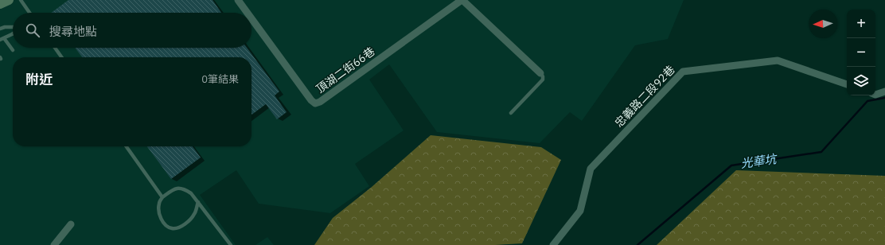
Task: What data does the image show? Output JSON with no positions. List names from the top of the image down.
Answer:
{
  "streets": {
    "street": ["頂湖二街66巷", "忠義路二段92巷"]
  },
  "water": ["光華坑"],
  "north": "left",
  "page": {
    "map_buttons": ["+", "−"],
    "search": "搜尋地點",
    "heading": ["附近", "0筆結果"]
  }
}
